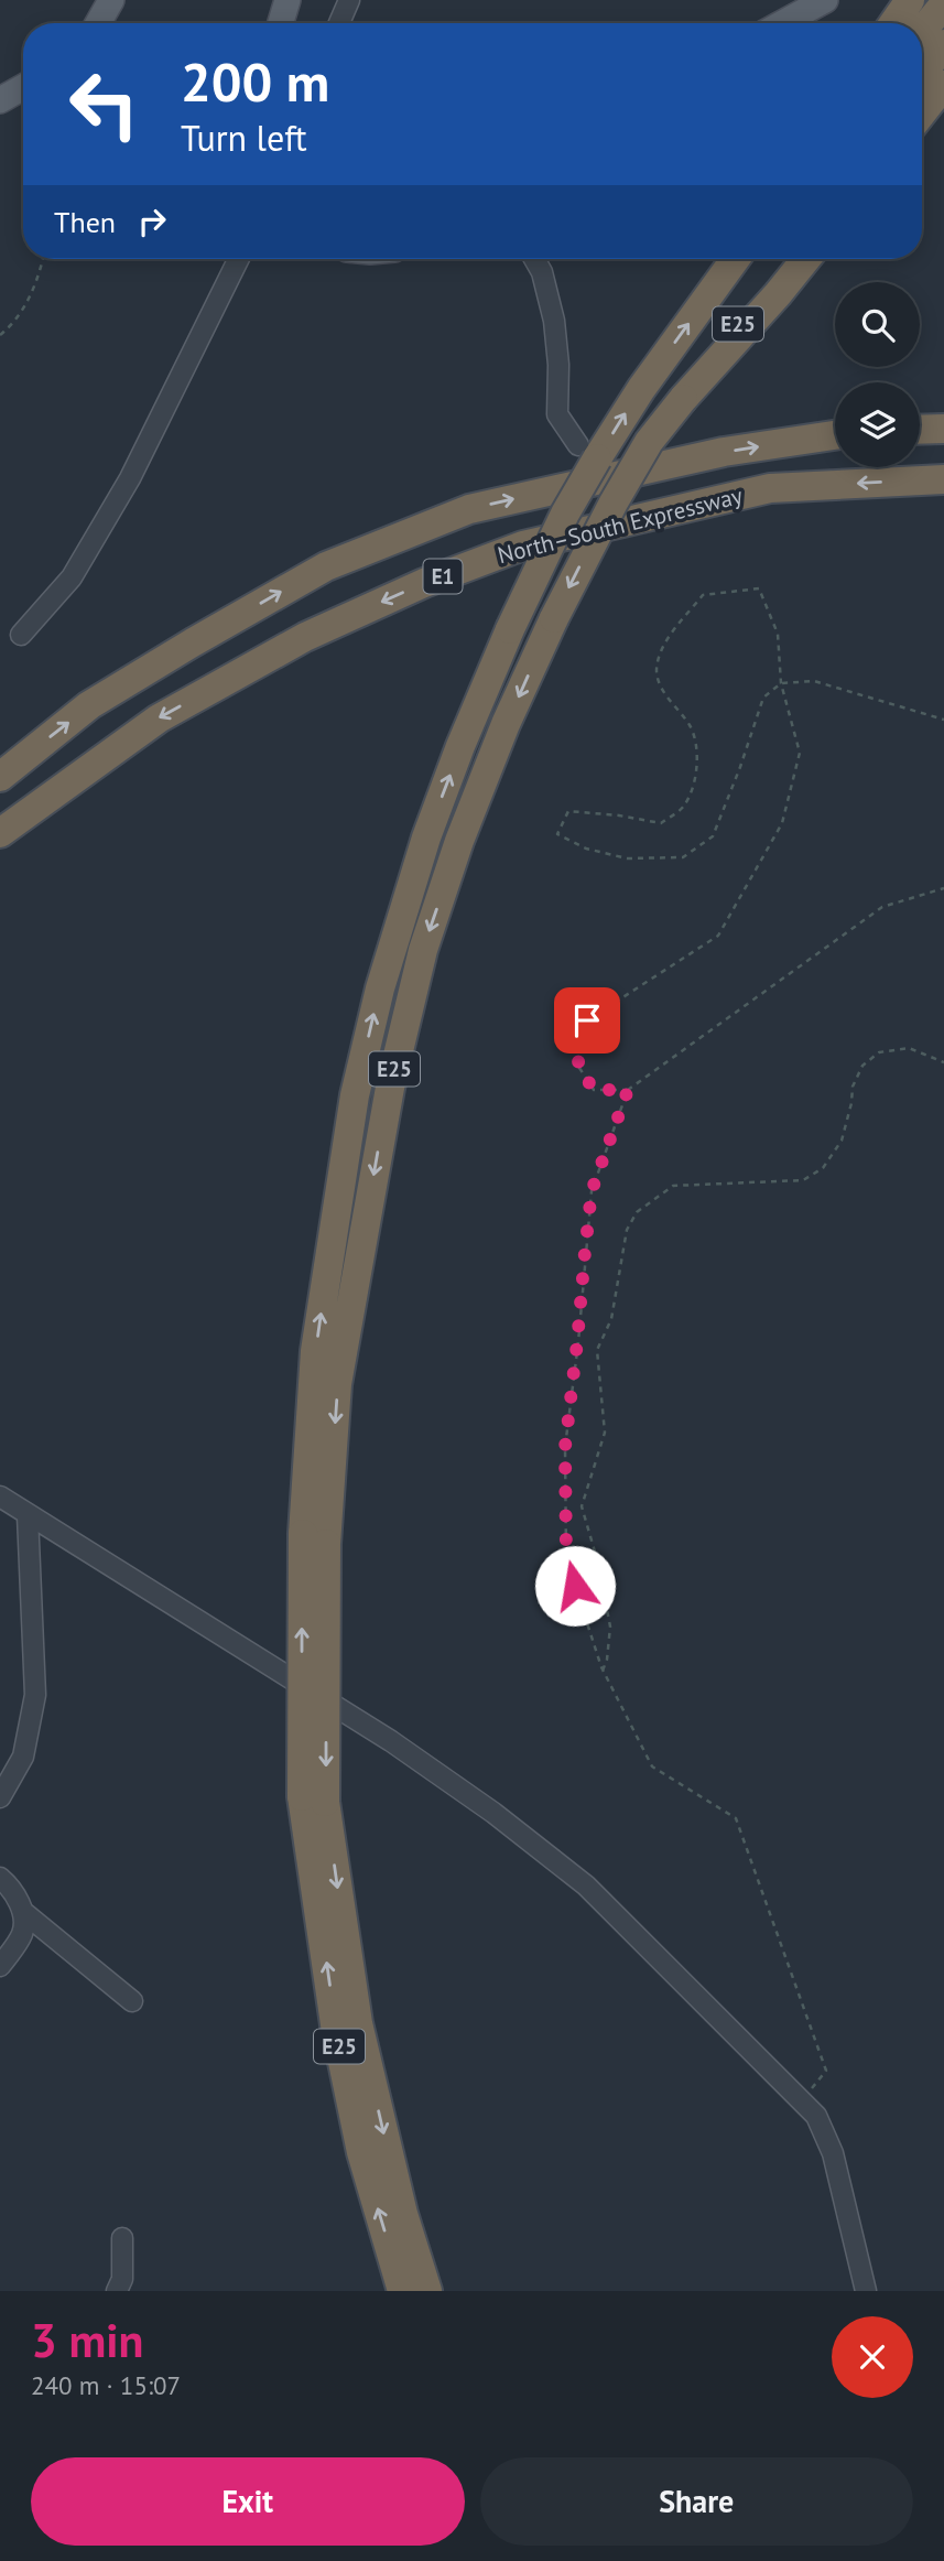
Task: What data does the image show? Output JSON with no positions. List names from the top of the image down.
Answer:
{
  "streets": {
    "highway": ["E25", "North–South Expressway", "E1"]
  },
  "page": {
    "turn": ["200 m", "Turn left"],
    "then": "Then",
    "heading": ["3 min", "240 m · 15:07"],
    "buttons": ["Exit", "Share"]
  }
}
